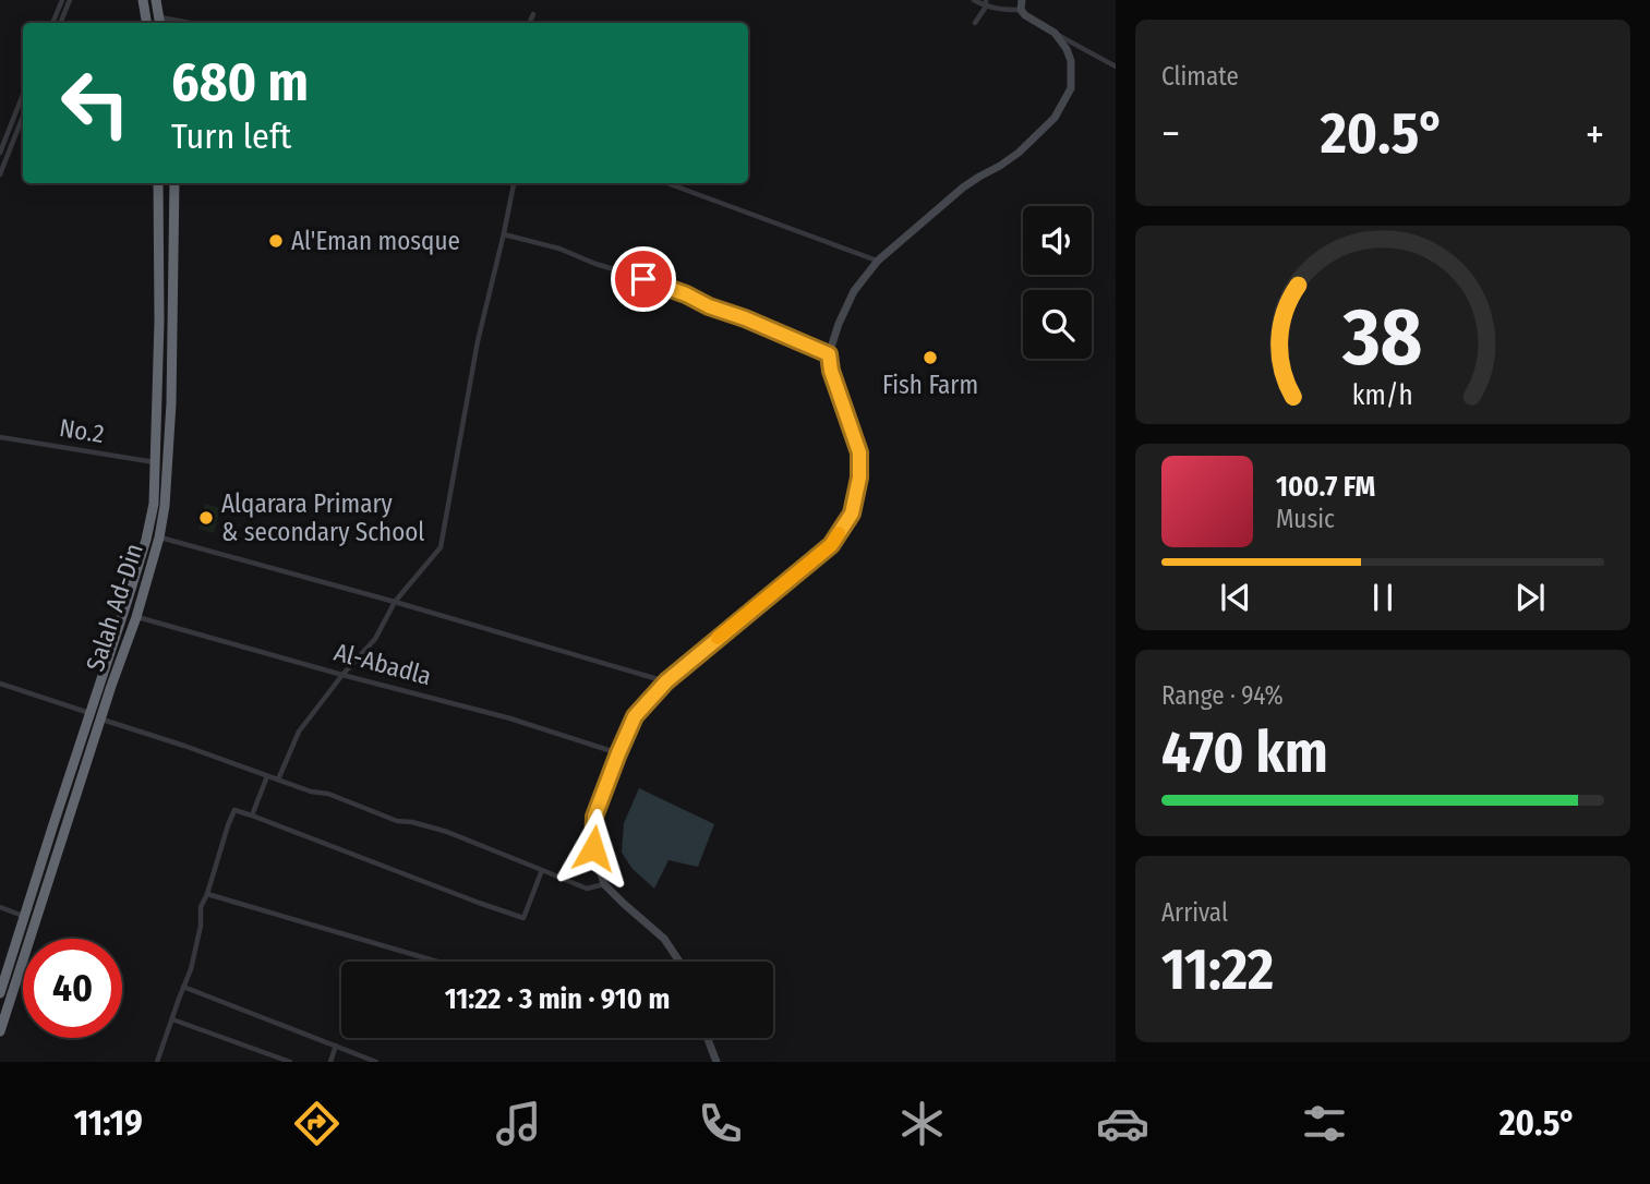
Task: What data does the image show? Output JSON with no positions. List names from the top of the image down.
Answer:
{
  "streets": {
    "highway": ["Salah Ad-Din"],
    "street": ["No.2", "Al-Abadla"]
  },
  "crossings": [
    ["No.2", "Salah Ad-Din"],
    ["Salah Ad-Din", "Al-Abadla"]
  ],
  "places": ["Al'Eman mosque", "Fish Farm", "Alqarara Primary & secondary School"],
  "page": {
    "tile": [
      "Climate",
      ["Range · 94%", "470 km"],
      ["Arrival", "11:22"]
    ],
    "turn": ["680 m", "Turn left"],
    "heat": ["−", "20.5°", "+"],
    "song": ["100.7 FM", "Music"],
    "limit": "40",
    "trip": "11:22 · 3 min · 910 m",
    "tabs": ["11:19", "20.5°"],
    "gauge": ["38", "km/h"]
  }
}
